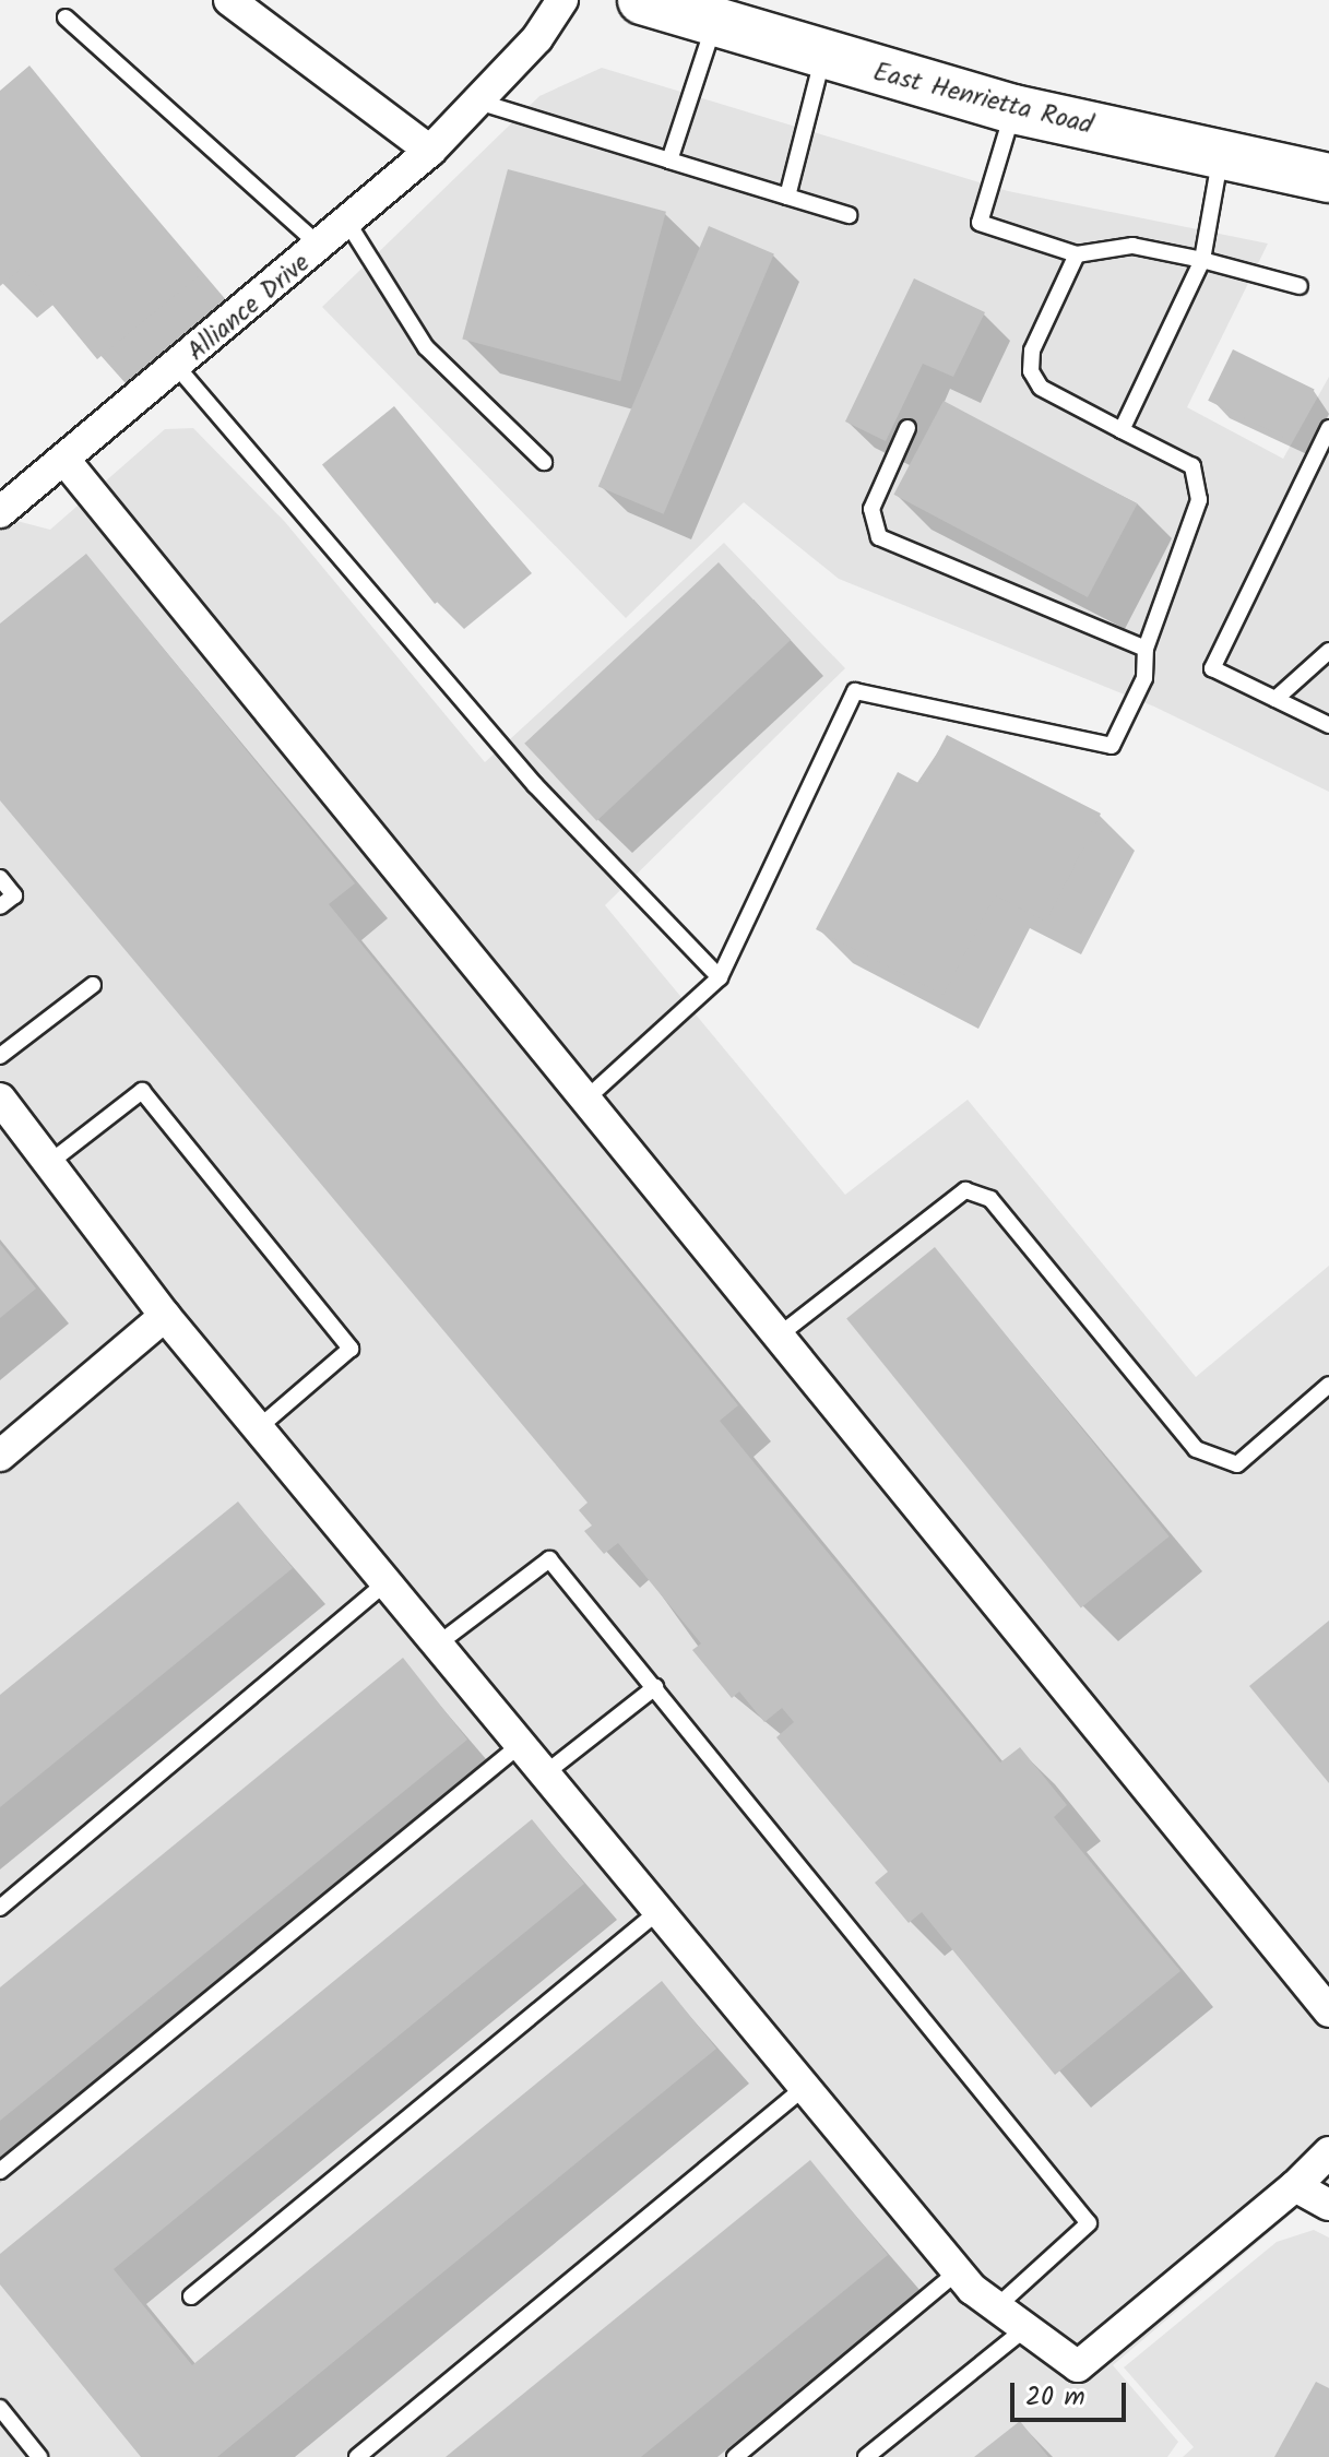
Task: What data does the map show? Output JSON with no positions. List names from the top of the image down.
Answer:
{
  "streets": {
    "main road": ["East Henrietta Road"],
    "street": ["Alliance Drive"]
  },
  "scale_bar": "20 m"
}
